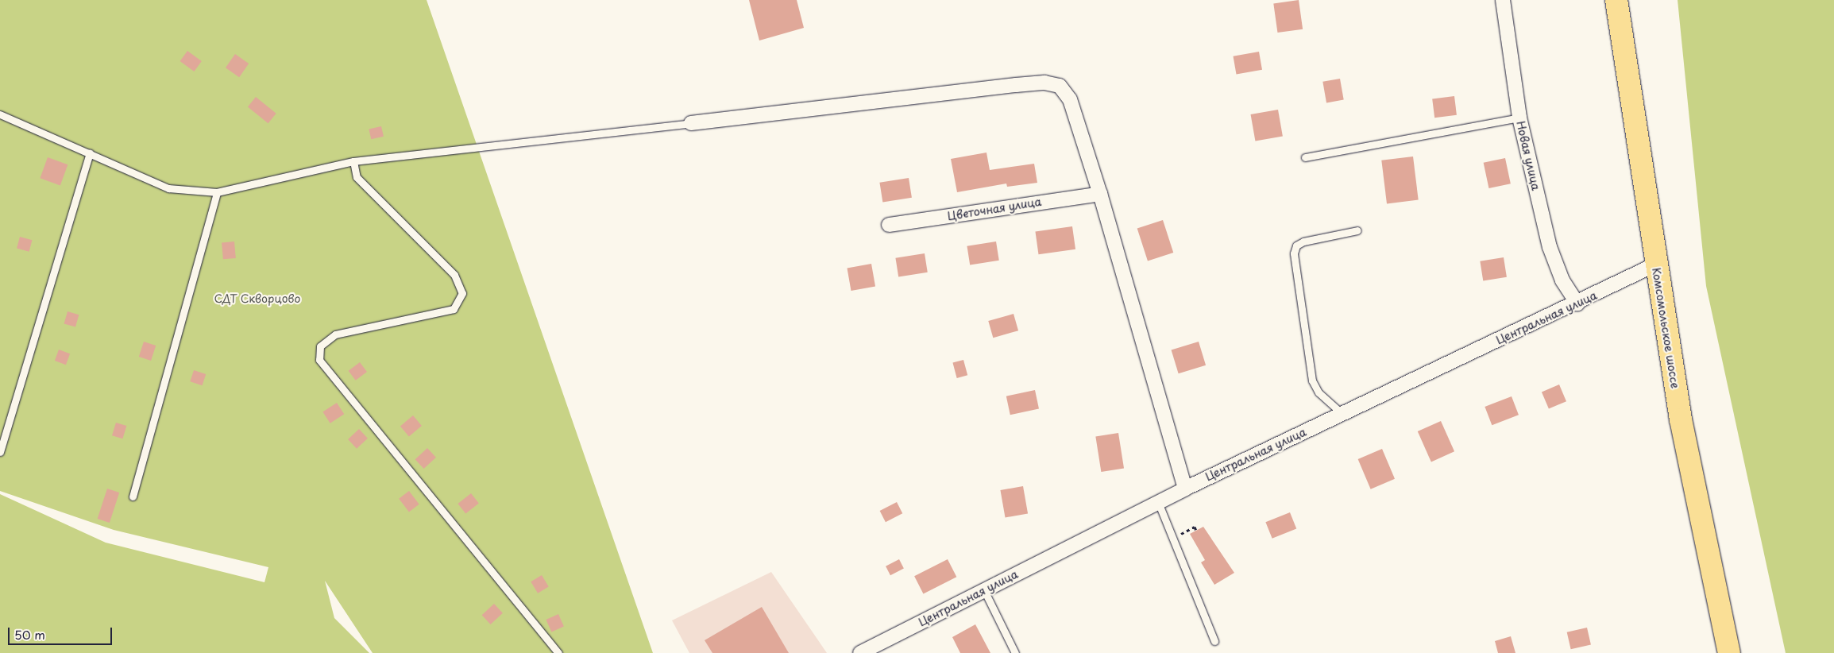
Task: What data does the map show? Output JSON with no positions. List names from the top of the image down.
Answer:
{
  "streets": {
    "highway": ["Комсомольское шоссе"],
    "street": ["Новая улица", "Цветочная улица", "Центральная улица"]
  },
  "crossings": [
    ["Новая улица", "Центральная улица"],
    ["Центральная улица", "Комсомольское шоссе"]
  ],
  "parks": ["СДТ Скворцово"],
  "scale_bar": "50 m"
}
